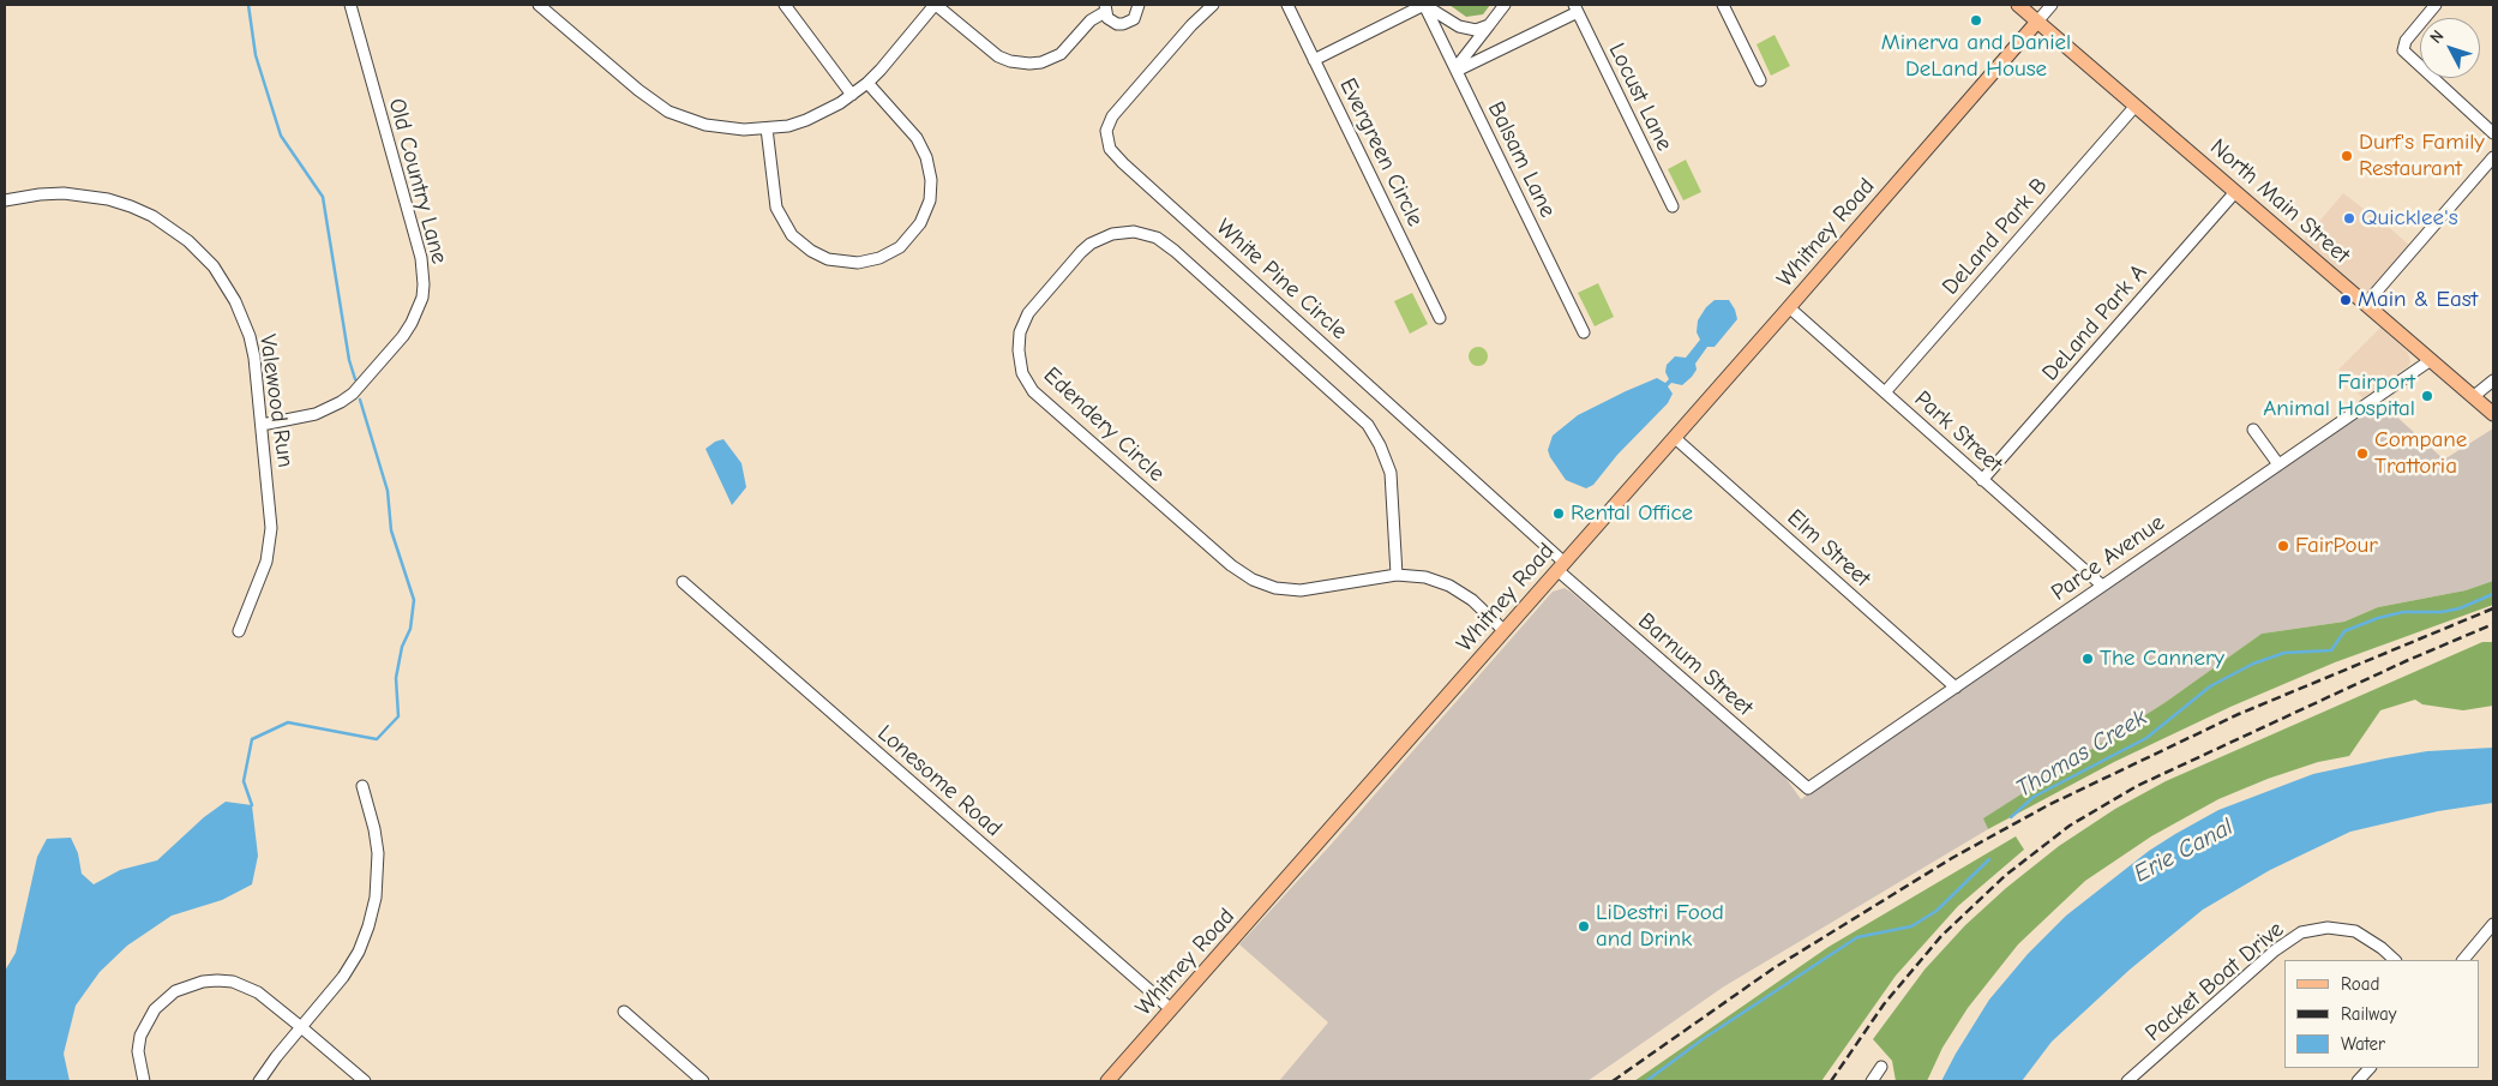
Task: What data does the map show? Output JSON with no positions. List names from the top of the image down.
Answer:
{
  "streets": {
    "main road": ["North Main Street", "Whitney Road"],
    "street": [
      "Locust Lane",
      "Evergreen Circle",
      "Balsam Lane",
      "Old Country Lane",
      "DeLand Park B",
      "White Pine Circle",
      "DeLand Park A",
      "Valewood Run",
      "Edendery Circle",
      "Park Street",
      "Elm Street",
      "Parce Avenue",
      "Barnum Street",
      "Lonesome Road",
      "Packet Boat Drive"
    ]
  },
  "crossings": [
    ["Old Country Lane", "Valewood Run"],
    ["North Main Street", "Whitney Road"],
    ["North Main Street", "DeLand Park B"],
    ["North Main Street", "DeLand Park A"],
    ["North Main Street", "Parce Avenue"],
    ["Whitney Road", "White Pine Circle"],
    ["Whitney Road", "Edendery Circle"],
    ["Whitney Road", "Park Street"],
    ["Whitney Road", "Elm Street"],
    ["Whitney Road", "Barnum Street"],
    ["Whitney Road", "Lonesome Road"],
    ["DeLand Park B", "Park Street"],
    ["White Pine Circle", "Barnum Street"],
    ["DeLand Park A", "Park Street"],
    ["Park Street", "Parce Avenue"],
    ["Elm Street", "Parce Avenue"],
    ["Parce Avenue", "Barnum Street"]
  ],
  "water": ["Thomas Creek", "Erie Canal"],
  "places": [
    "Minerva and Daniel DeLand House",
    "Durf's Family Restaurant",
    "Quicklee's",
    "Main & East",
    "Fairport Animal Hospital",
    "Compane Trattoria",
    "Rental Office",
    "FairPour",
    "The Cannery",
    "LiDestri Food and Drink"
  ],
  "legend": ["Road", "Railway", "Water"],
  "north": "top left"
}
